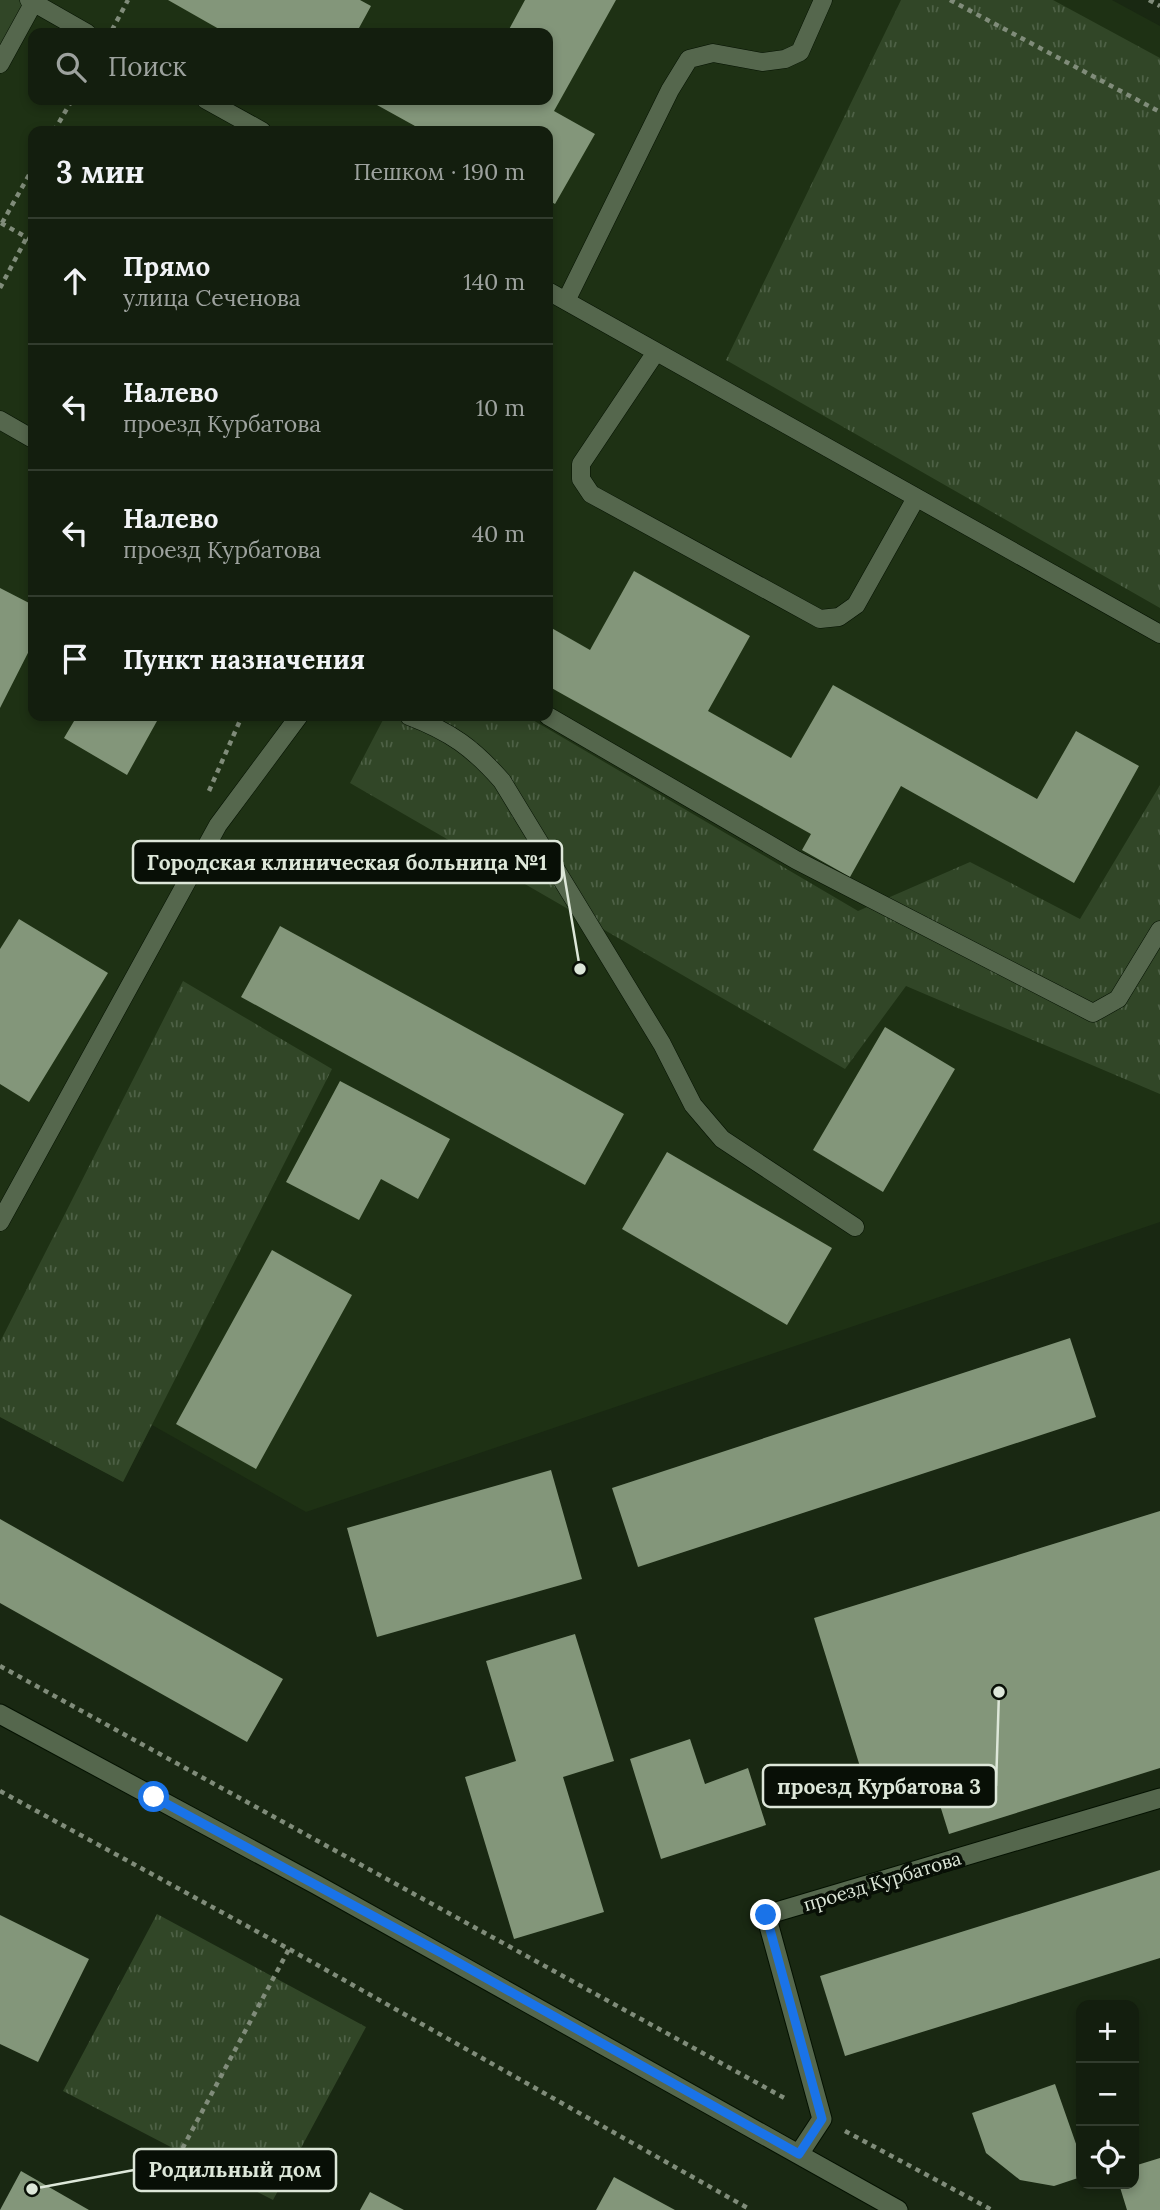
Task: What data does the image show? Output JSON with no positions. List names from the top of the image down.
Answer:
{
  "streets": {
    "street": ["проезд Курбатова"]
  },
  "places": ["Городская клиническая больница №1", "проезд Курбатова 3", "Родильный дом"],
  "page": {
    "search": "Поиск",
    "heading": ["3 мин", "Пешком · 190 m"],
    "list": [
      ["Прямо", "улица Сеченова", "140 m"],
      ["Налево", "проезд Курбатова", "10 m"],
      ["Налево", "проезд Курбатова", "40 m"],
      "Пункт назначения"
    ],
    "map_buttons": ["+", "−"]
  }
}
